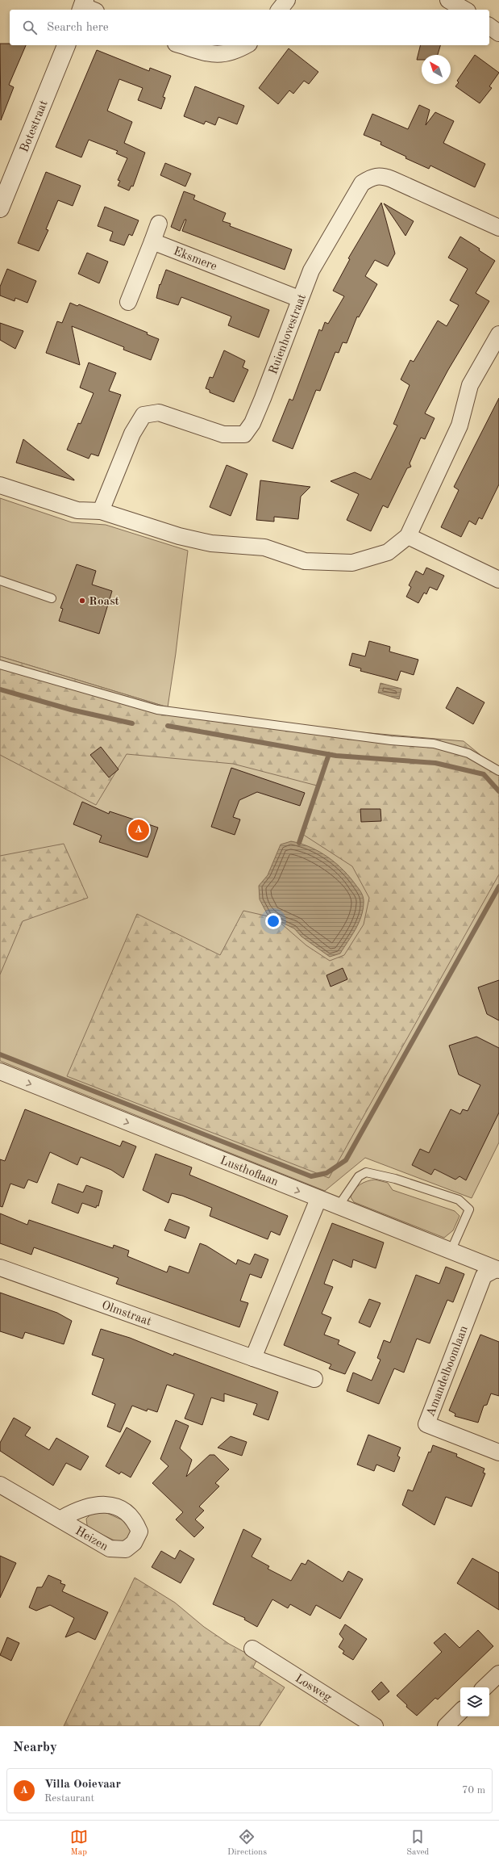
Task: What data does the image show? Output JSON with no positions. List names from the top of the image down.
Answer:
{
  "streets": {
    "street": [
      "Botestraat",
      "Eksmere",
      "Ruienhovestraat",
      "Lusthoflaan",
      "Olmstraat",
      "Amandelboomlaan",
      "Losweg"
    ]
  },
  "crossings": [
    ["Eksmere", "Ruienhovestraat"],
    ["Lusthoflaan", "Amandelboomlaan"]
  ],
  "one_way": ["Lusthoflaan"],
  "places": ["Roast"],
  "north": "top left",
  "page": {
    "search": "Search here",
    "pins": "A",
    "heading": "Nearby",
    "list": [
      {
        "mark": "A",
        "name": "Villa Ooievaar",
        "note": "Restaurant",
        "value": "70 m"
      }
    ],
    "nav": ["Map", "Directions", "Saved"]
  }
}
